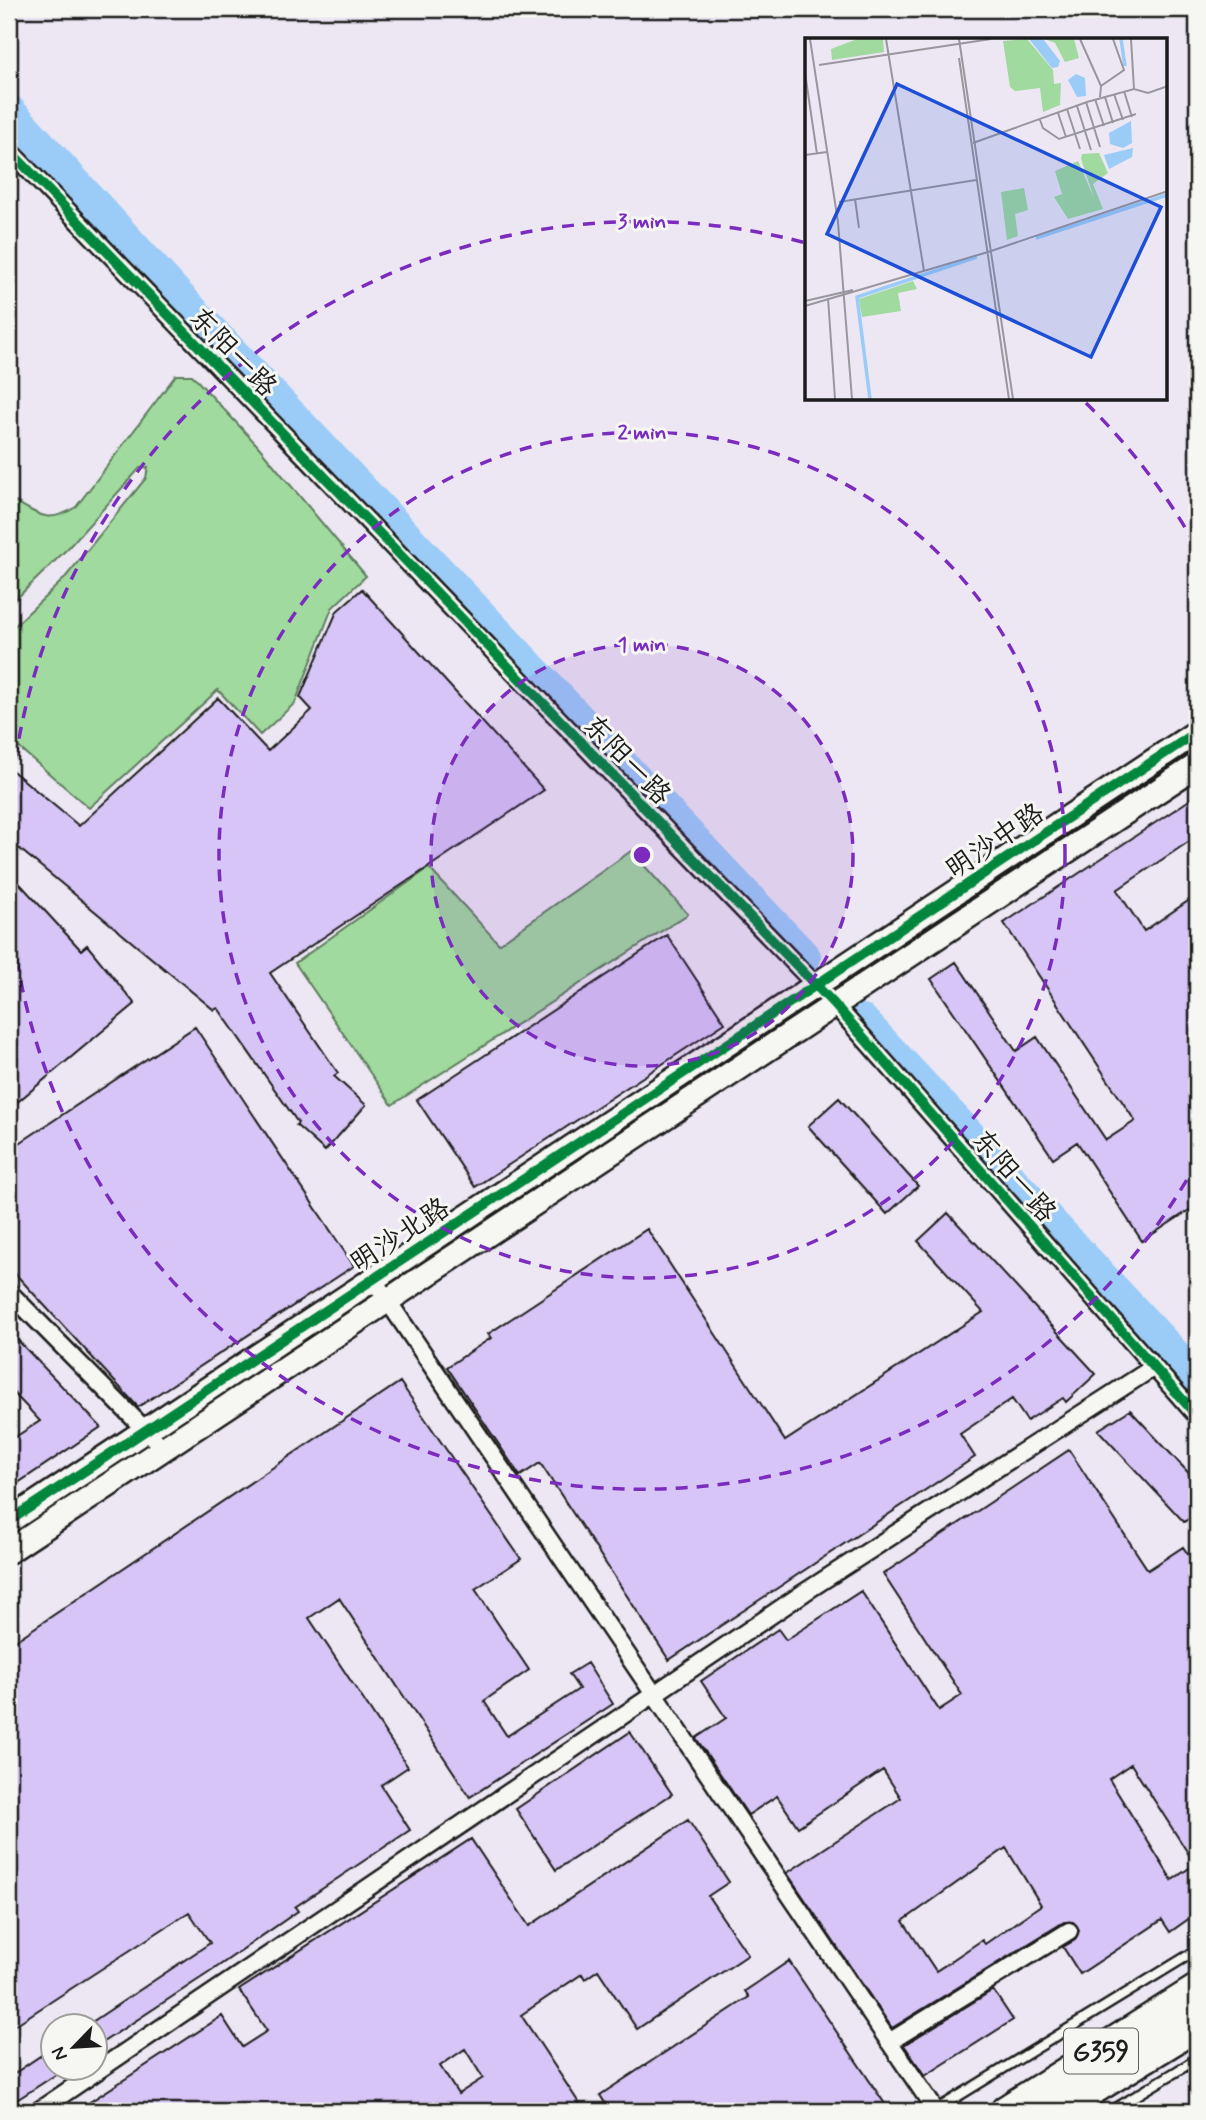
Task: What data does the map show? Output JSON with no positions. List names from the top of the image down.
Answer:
{
  "streets": {
    "highway": ["G359"],
    "street": ["东阳一路", "明沙中路", "明沙北路"]
  },
  "crossings": [
    ["东阳一路", "明沙中路"],
    ["东阳一路", "明沙北路"],
    ["明沙中路", "明沙北路"]
  ],
  "north": "bottom left",
  "rings": ["3 min", "2 min", "1 min"]
}
